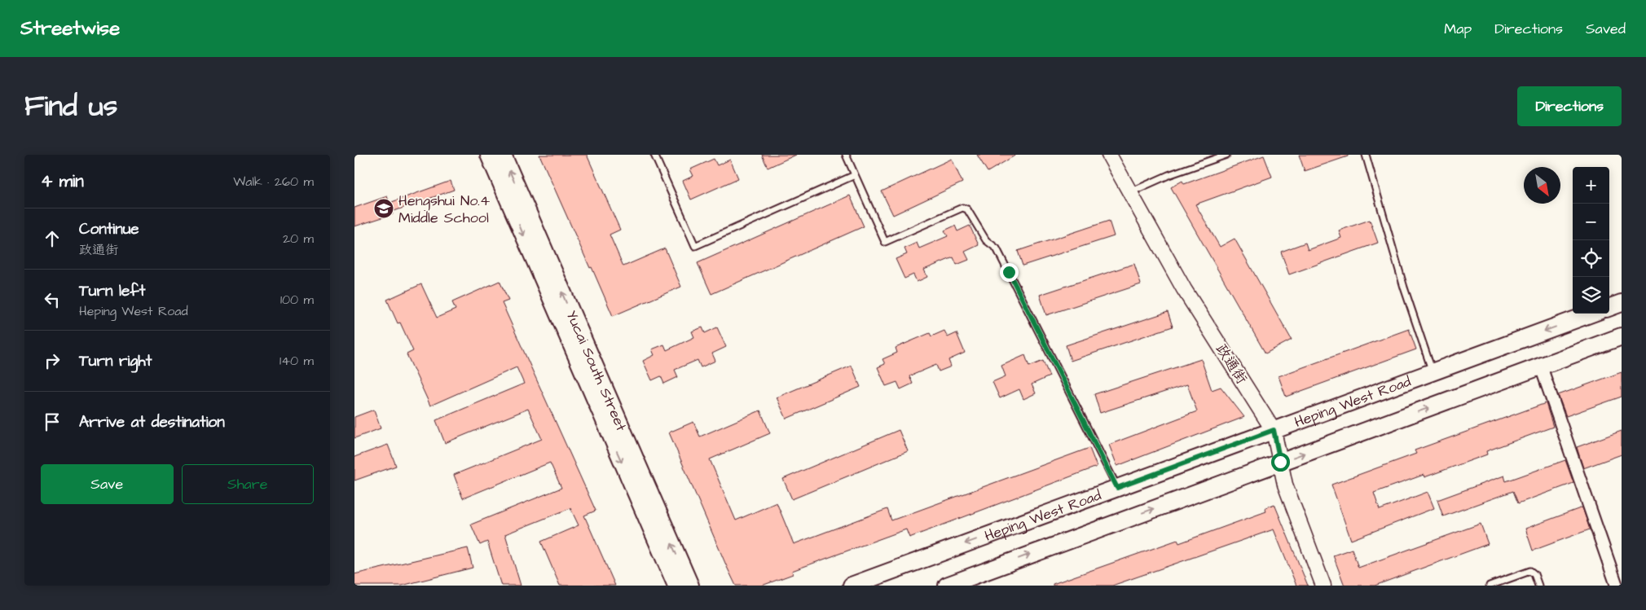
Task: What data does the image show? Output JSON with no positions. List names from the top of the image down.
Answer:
{
  "streets": {
    "main road": ["Yucai South Street", "Heping West Road"],
    "street": ["政通街"]
  },
  "crossings": [
    ["政通街", "Heping West Road"]
  ],
  "places": {
    "school or university": ["Hengshui No.4 Middle School"]
  },
  "north": "bottom right",
  "page": {
    "header": "Streetwise",
    "nav": ["Map", "Directions", "Saved"],
    "title": "Find us",
    "buttons": [
      "Directions",
      ["Save", "Share"]
    ],
    "heading": ["4 min", "Walk · 260 m"],
    "map_buttons": ["+", "−"],
    "list": [
      ["Continue", "政通街", "20 m"],
      ["Turn left", "Heping West Road", "100 m"],
      ["Turn right", "140 m"],
      "Arrive at destination"
    ]
  }
}
